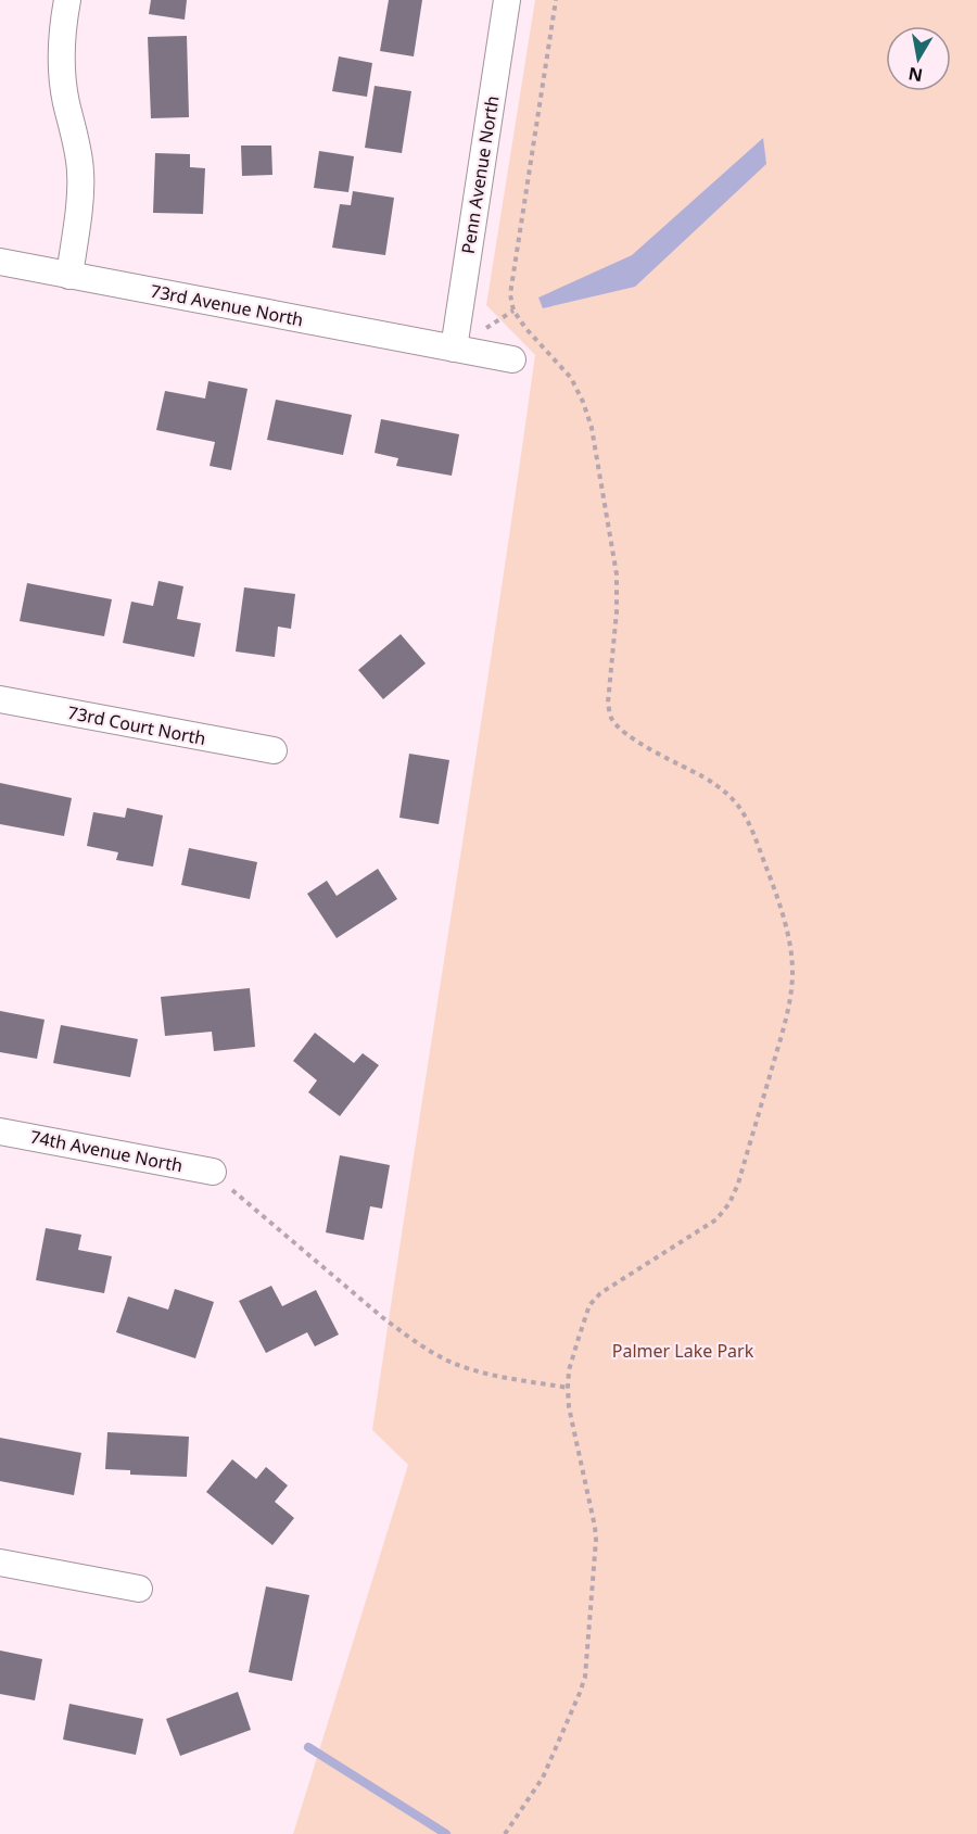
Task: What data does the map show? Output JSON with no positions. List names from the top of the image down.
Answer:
{
  "streets": {
    "street": [
      "Penn Avenue North",
      "73rd Avenue North",
      "73rd Court North",
      "74th Avenue North"
    ]
  },
  "crossings": [
    ["Penn Avenue North", "73rd Avenue North"]
  ],
  "parks": ["Palmer Lake Park"],
  "north": "bottom"
}
